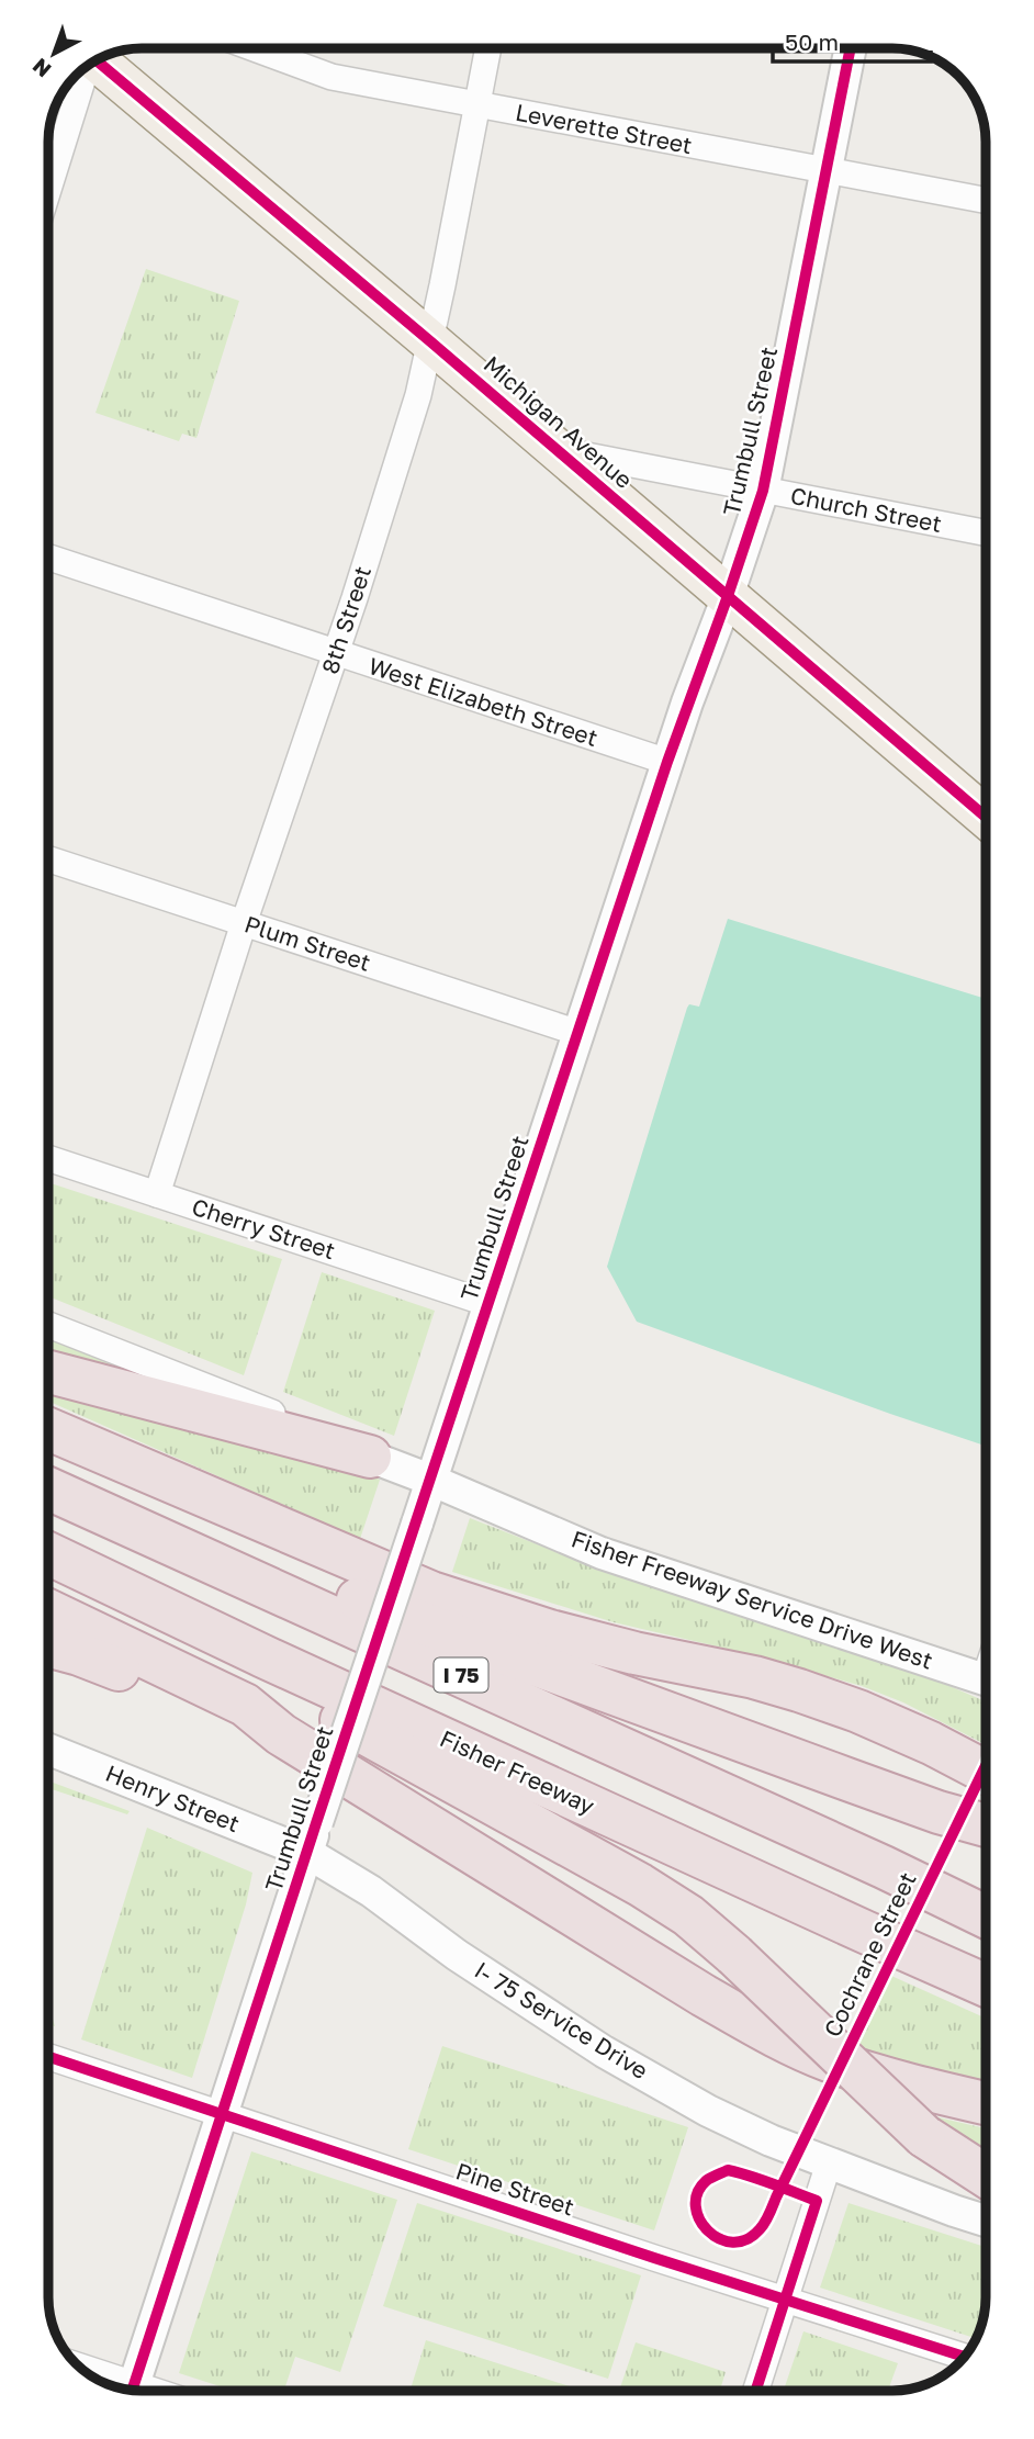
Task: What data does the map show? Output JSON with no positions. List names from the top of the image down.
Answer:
{
  "streets": {
    "highway": ["I 75", "Fisher Freeway"],
    "main road": ["Michigan Avenue"],
    "street": [
      "Leverette Street",
      "Trumbull Street",
      "Church Street",
      "8th Street",
      "West Elizabeth Street",
      "Plum Street",
      "Cherry Street",
      "Fisher Freeway Service Drive West",
      "Henry Street",
      "I- 75 Service Drive",
      "Pine Street"
    ],
    "cycle path": ["Cochrane Street"]
  },
  "crossings": [
    ["Leverette Street", "Trumbull Street"],
    ["Leverette Street", "8th Street"],
    ["Michigan Avenue", "Trumbull Street"],
    ["Michigan Avenue", "Church Street"],
    ["Michigan Avenue", "8th Street"],
    ["Trumbull Street", "Church Street"],
    ["Trumbull Street", "West Elizabeth Street"],
    ["Trumbull Street", "Plum Street"],
    ["Trumbull Street", "Cherry Street"],
    ["Trumbull Street", "Fisher Freeway Service Drive West"],
    ["Trumbull Street", "Henry Street"],
    ["Trumbull Street", "I- 75 Service Drive"],
    ["Trumbull Street", "Pine Street"],
    ["8th Street", "West Elizabeth Street"],
    ["8th Street", "Plum Street"],
    ["8th Street", "Cherry Street"],
    ["Henry Street", "I- 75 Service Drive"]
  ],
  "scale_bar": "50 m",
  "north": "bottom left"
}
